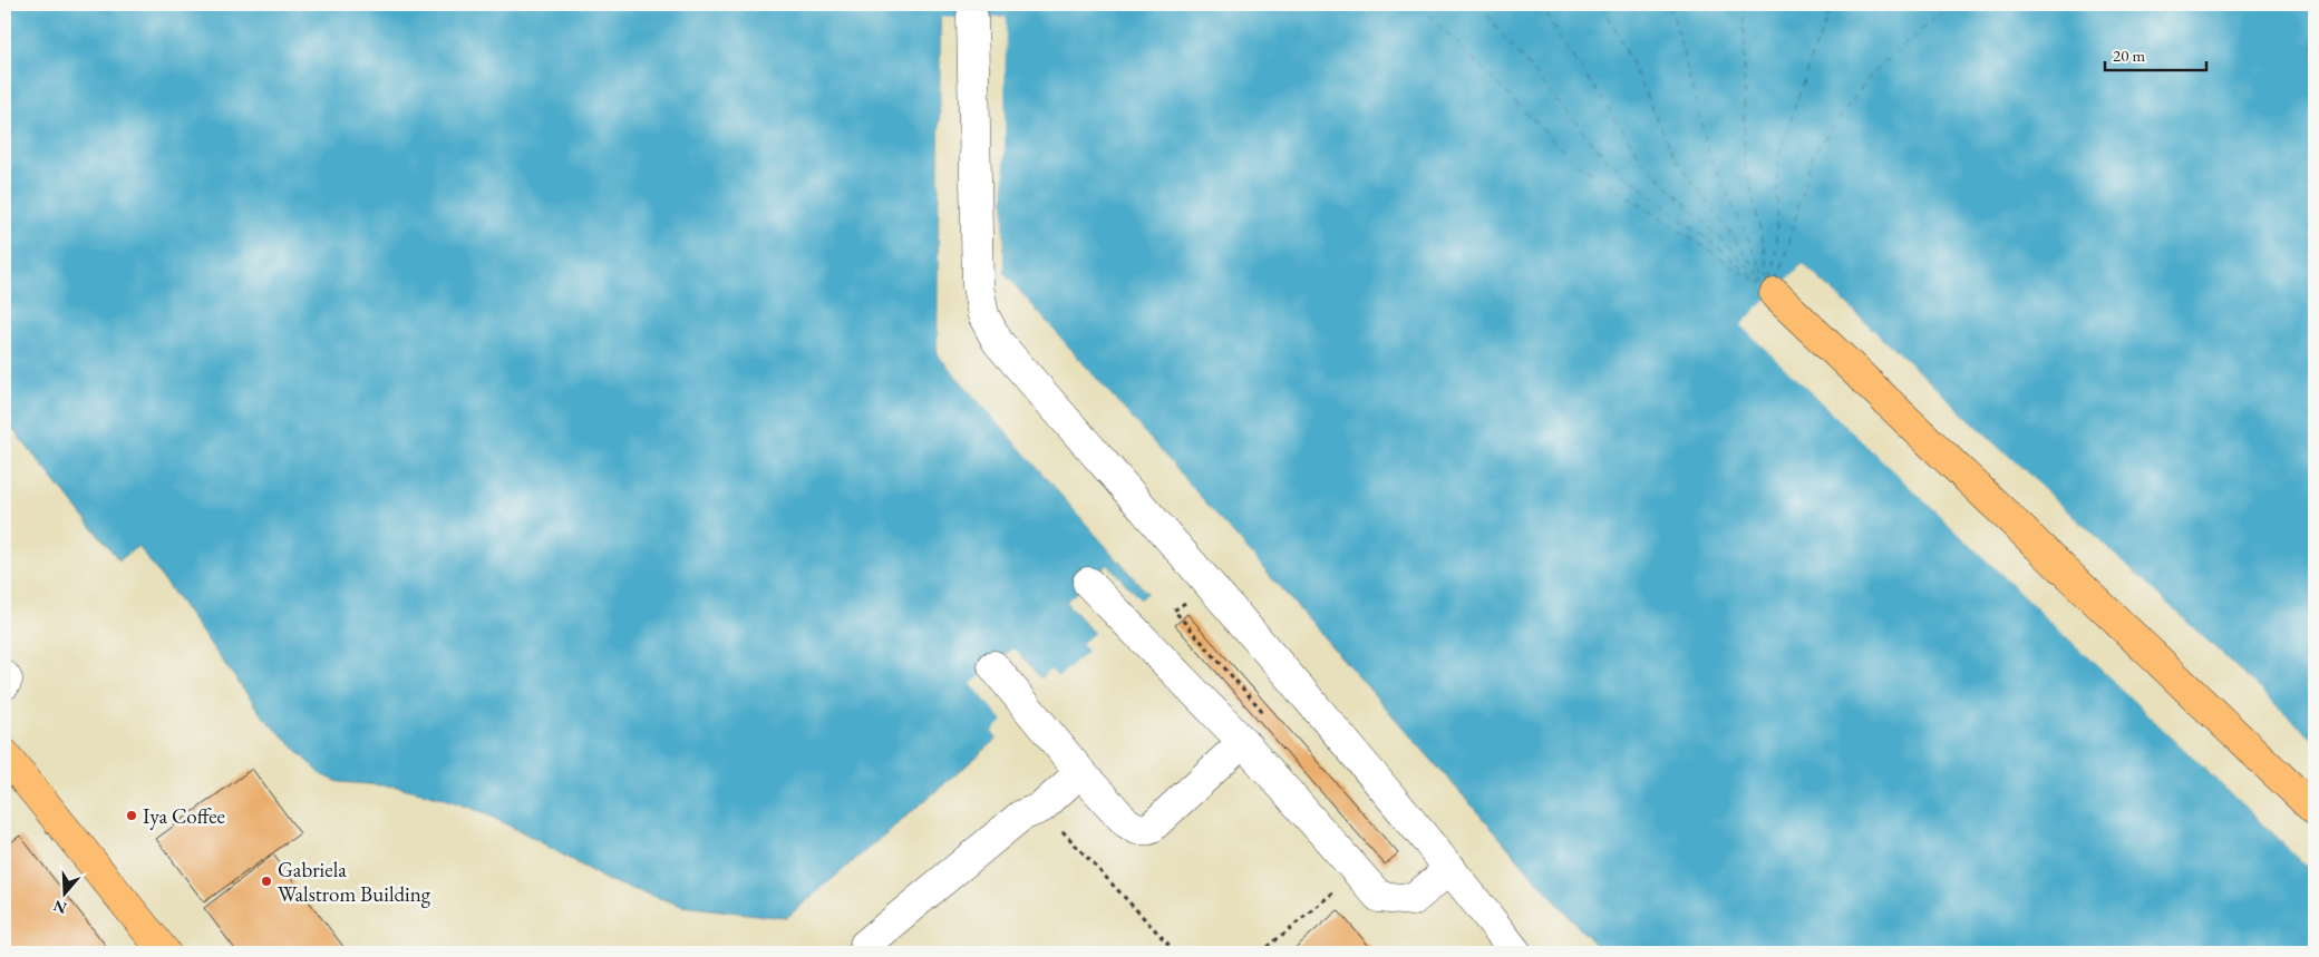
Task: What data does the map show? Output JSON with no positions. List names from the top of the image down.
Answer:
{
  "places": ["Iya Coffee", "Gabriela Walstrom Building"],
  "scale_bar": "20 m",
  "north": "bottom"
}
